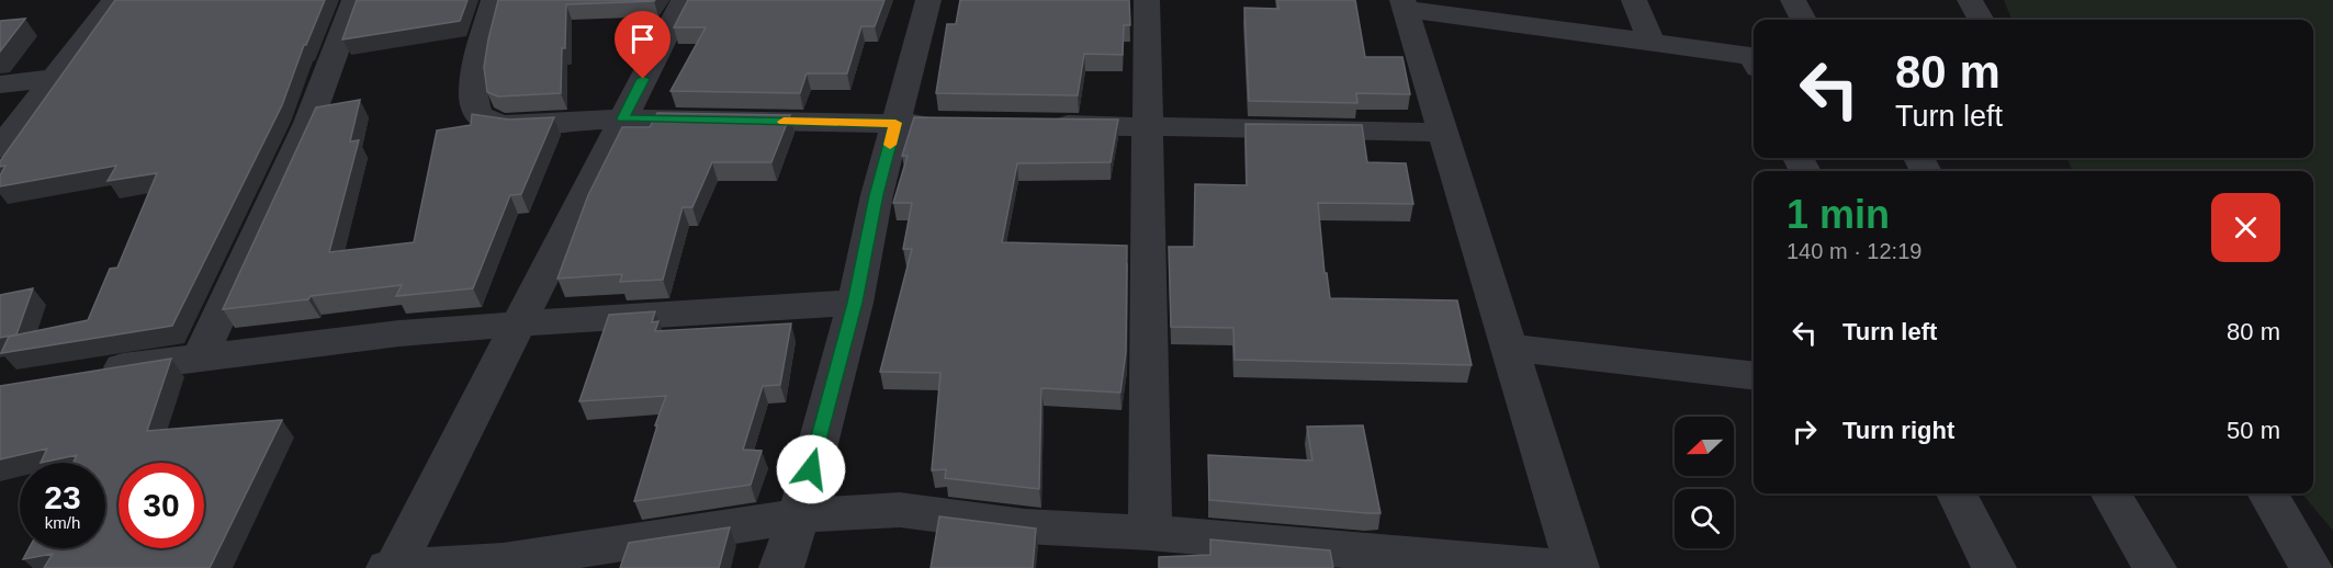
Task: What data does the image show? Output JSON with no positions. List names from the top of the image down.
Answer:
{
  "north": "left",
  "page": {
    "turn": ["80 m", "Turn left"],
    "heading": ["1 min", "140 m · 12:19"],
    "list": [
      {
        "name": "Turn left",
        "value": "80 m"
      },
      {
        "name": "Turn right",
        "value": "50 m"
      }
    ],
    "speed": "23 km/h",
    "limit": "30"
  }
}
